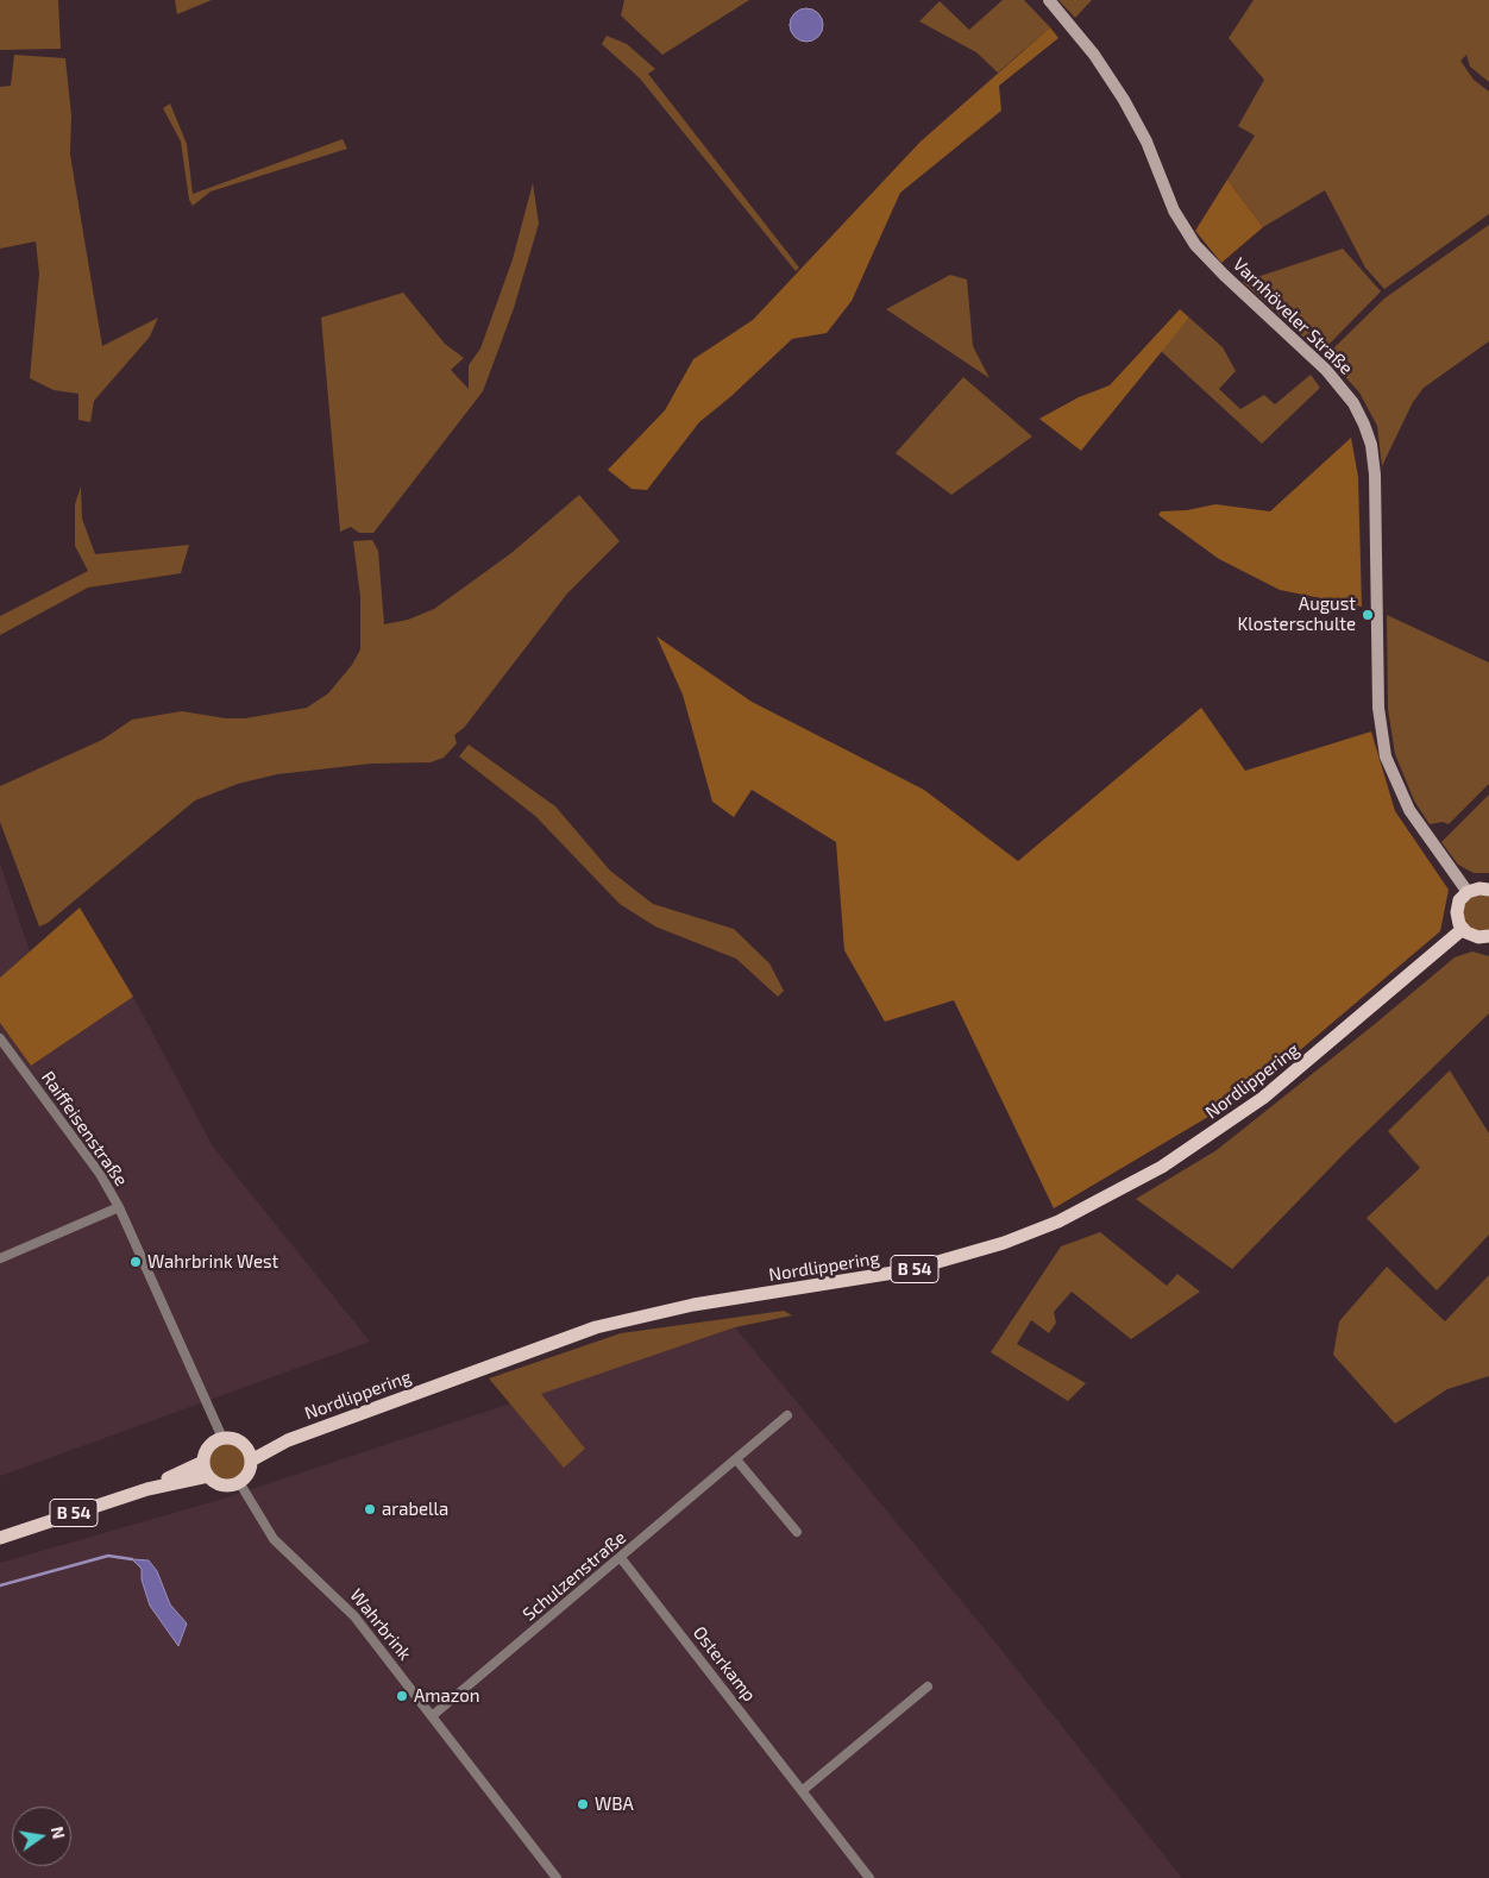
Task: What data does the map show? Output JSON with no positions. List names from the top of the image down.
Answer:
{
  "streets": {
    "main road": ["Nordlippering", "B 54"],
    "street": [
      "Varnhöveler Straße",
      "Raiffeisenstraße",
      "Schulzenstraße",
      "Wahrbrink",
      "Osterkamp"
    ]
  },
  "crossings": [
    ["Nordlippering", "Raiffeisenstraße"],
    ["Nordlippering", "B 54"],
    ["Nordlippering", "Wahrbrink"],
    ["Raiffeisenstraße", "B 54"],
    ["Raiffeisenstraße", "Wahrbrink"],
    ["B 54", "Wahrbrink"],
    ["Schulzenstraße", "Wahrbrink"],
    ["Schulzenstraße", "Osterkamp"]
  ],
  "places": [
    "August Klosterschulte",
    "Wahrbrink West",
    "arabella",
    "Amazon",
    "WBA"
  ],
  "north": "right"
}
